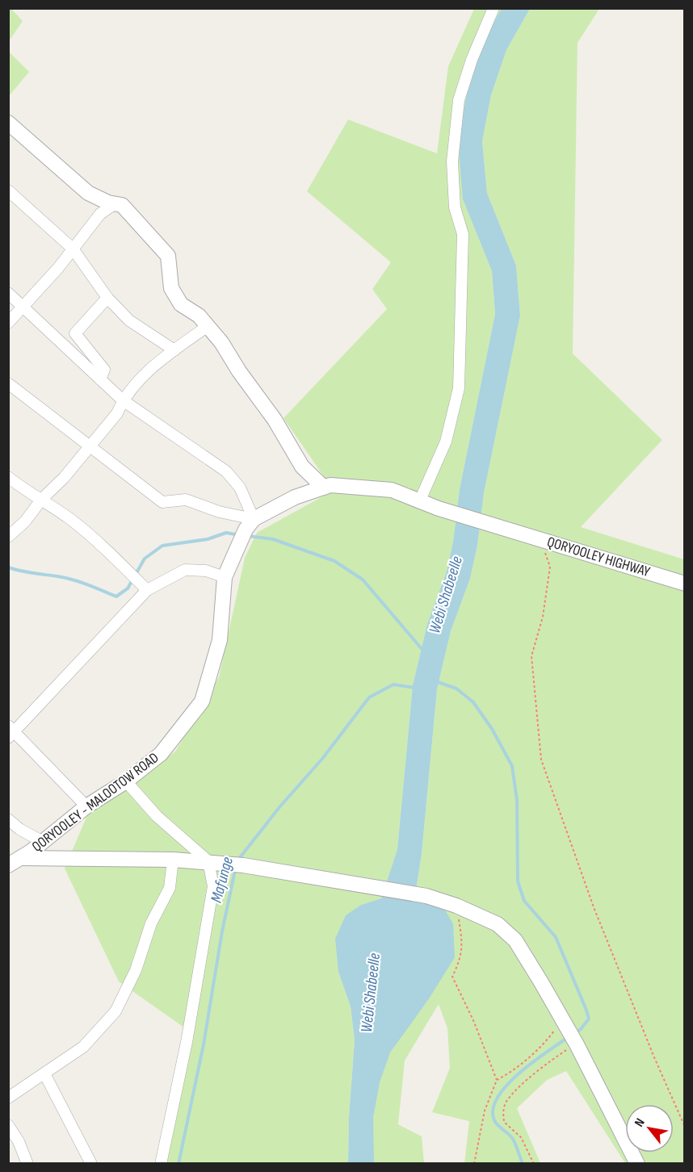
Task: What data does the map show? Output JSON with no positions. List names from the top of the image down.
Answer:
{
  "streets": {
    "street": ["QORYOOLEY HIGHWAY", "QORYOOLEY - MALOOTOW ROAD"]
  },
  "water": ["Webi Shabeelle", "Mafunge"],
  "north": "top left"
}
